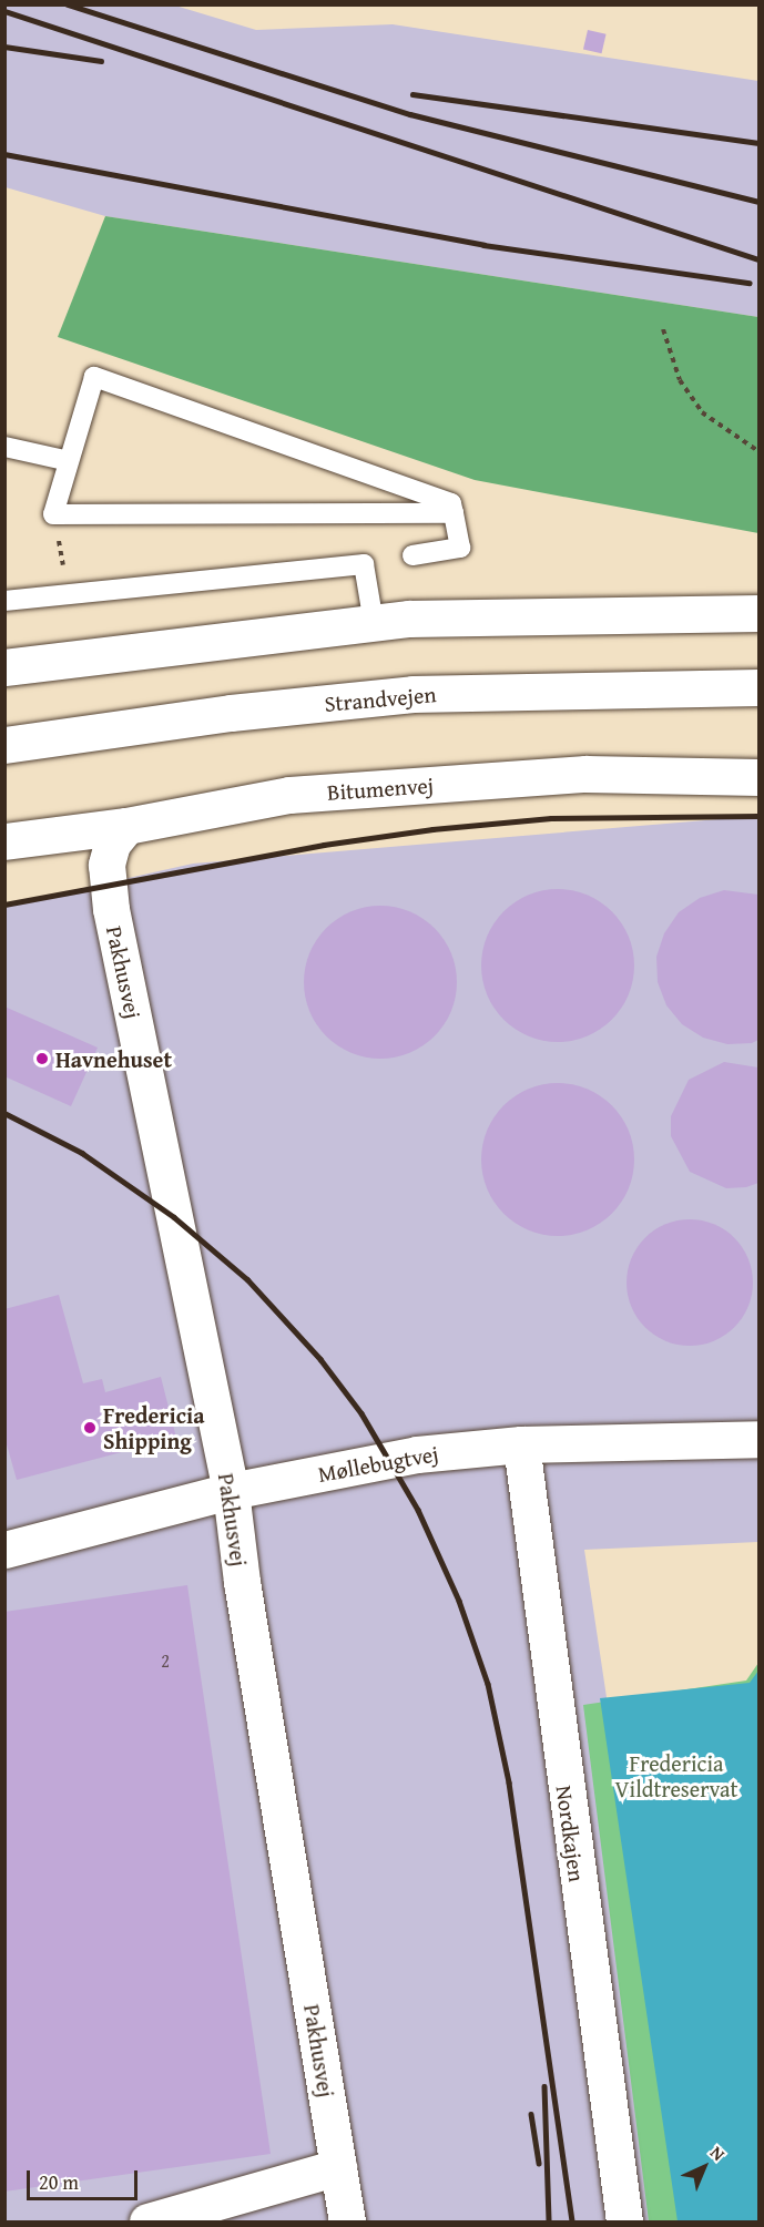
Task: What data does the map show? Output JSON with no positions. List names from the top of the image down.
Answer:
{
  "streets": {
    "street": [
      "Strandvejen",
      "Bitumenvej",
      "Pakhusvej",
      "Møllebugtvej",
      "Nordkajen"
    ]
  },
  "crossings": [
    ["Bitumenvej", "Pakhusvej"],
    ["Pakhusvej", "Møllebugtvej"],
    ["Møllebugtvej", "Nordkajen"]
  ],
  "parks": ["Fredericia Vildtreservat"],
  "places": ["Havnehuset", "Fredericia Shipping"],
  "house_numbers": ["2"],
  "scale_bar": "20 m",
  "north": "top right"
}
